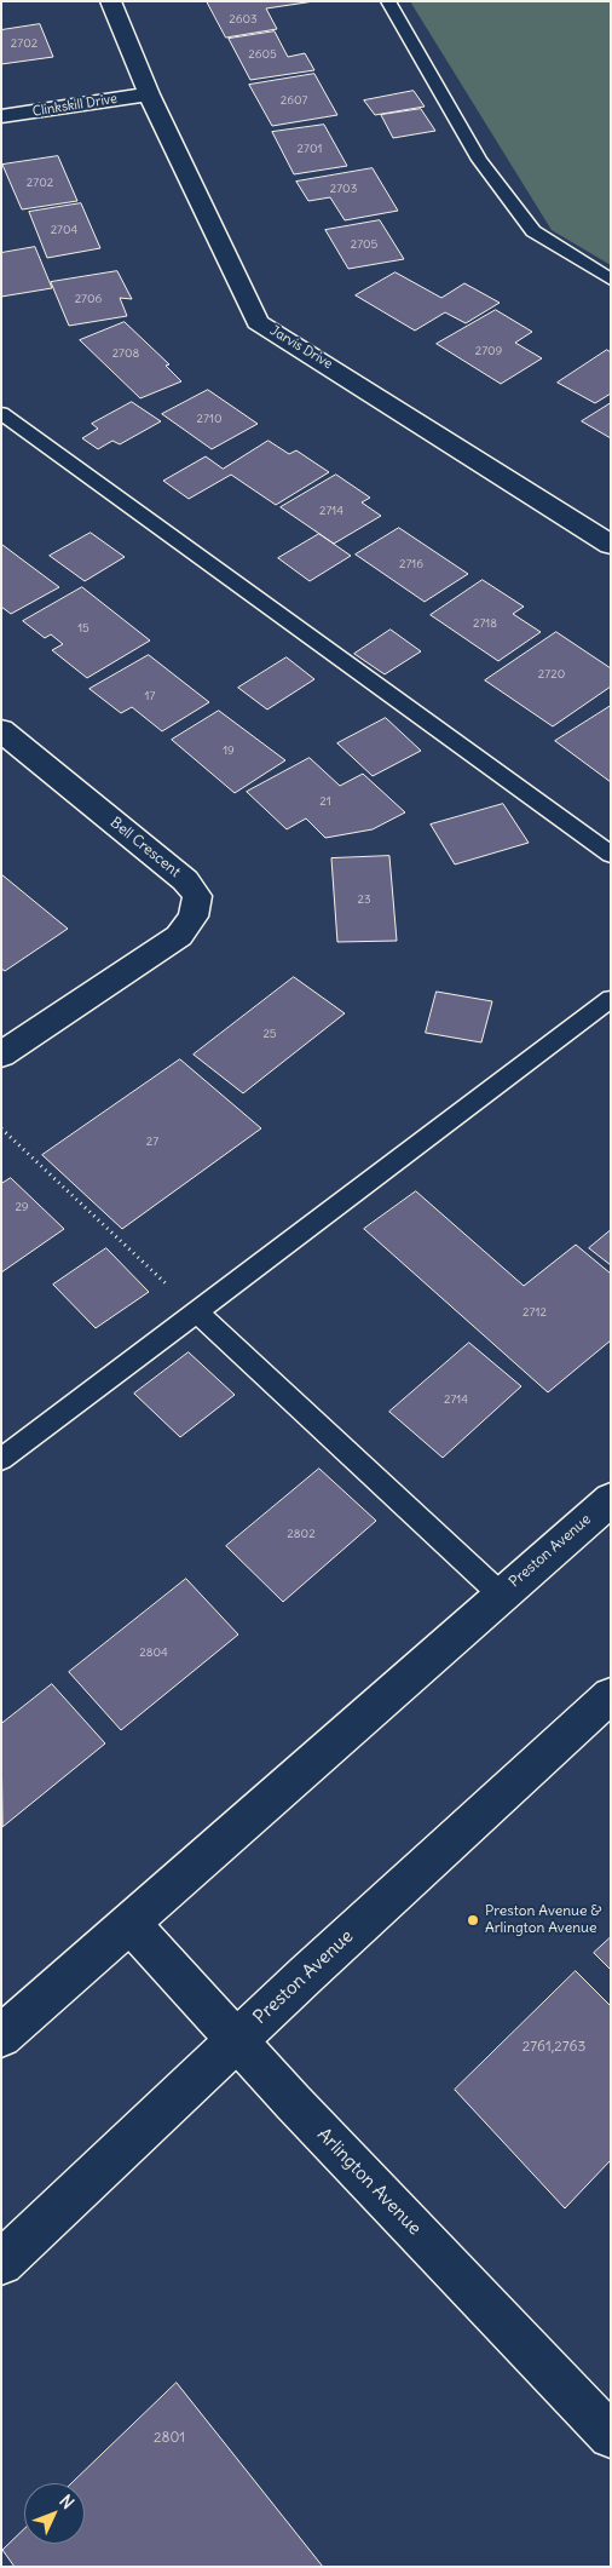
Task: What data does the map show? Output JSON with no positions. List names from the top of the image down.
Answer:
{
  "streets": {
    "street": [
      "Clinkskill Drive",
      "Jarvis Drive",
      "Bell Crescent",
      "Preston Avenue",
      "Arlington Avenue"
    ]
  },
  "crossings": [
    ["Clinkskill Drive", "Jarvis Drive"],
    ["Preston Avenue", "Arlington Avenue"]
  ],
  "places": ["Preston Avenue & Arlington Avenue"],
  "house_numbers": [
    "2603",
    "2702",
    "2605",
    "2607",
    "2701",
    "2702",
    "2703",
    "2704",
    "2705",
    "2706",
    "2709",
    "2708",
    "2710",
    "2714",
    "2716",
    "2718",
    "15",
    "2720",
    "17",
    "19",
    "21",
    "23",
    "25",
    "27",
    "29",
    "2712",
    "2714",
    "2802",
    "2804",
    "2761,2763",
    "2801"
  ],
  "north": "top right"
}
